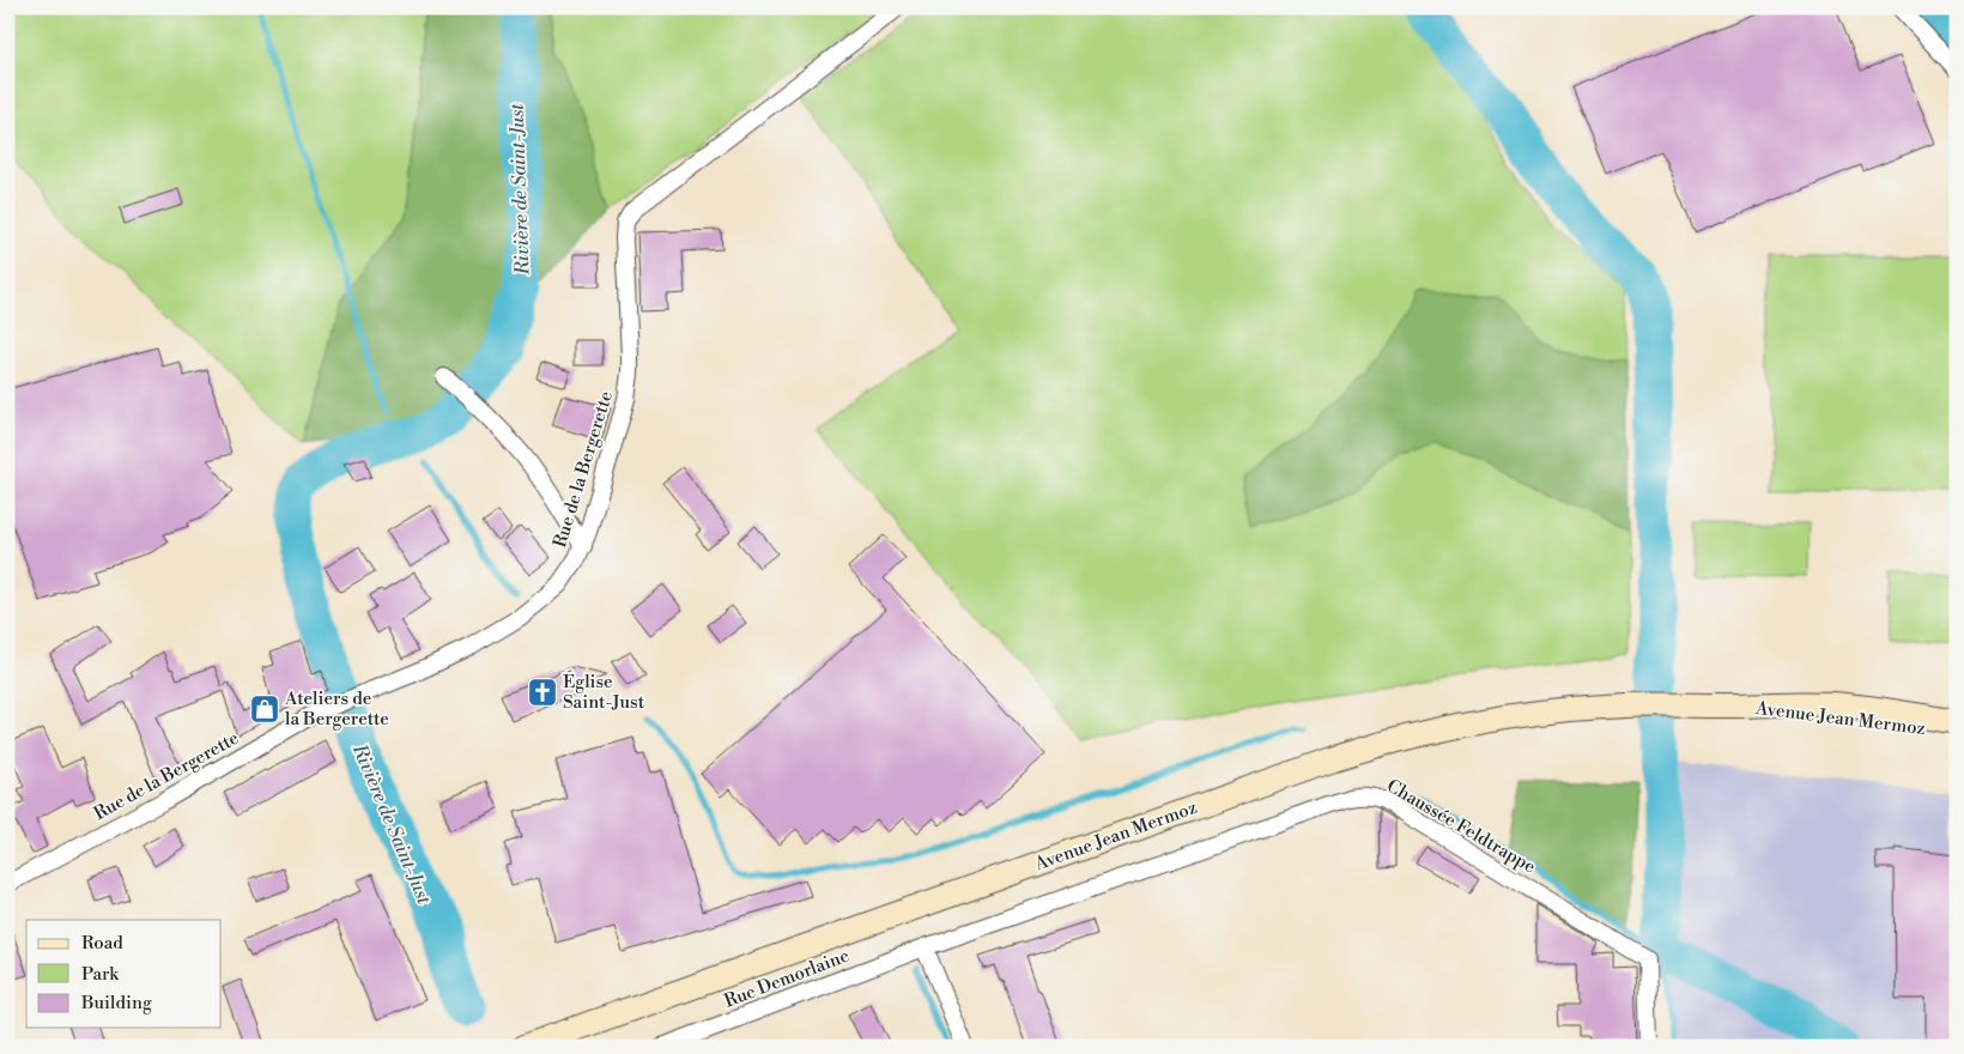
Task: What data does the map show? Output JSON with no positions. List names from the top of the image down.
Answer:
{
  "streets": {
    "main road": ["Avenue Jean Mermoz"],
    "street": ["Rue de la Bergerette", "Chaussée Feldtrappe", "Rue Demorlaine"]
  },
  "crossings": [
    ["Chaussée Feldtrappe", "Rue Demorlaine"]
  ],
  "water": ["Rivière de Saint-Just"],
  "places": {
    "church": ["Église Saint-Just"],
    "shop": ["Ateliers de la Bergerette"]
  },
  "legend": ["Road", "Park", "Building"]
}
